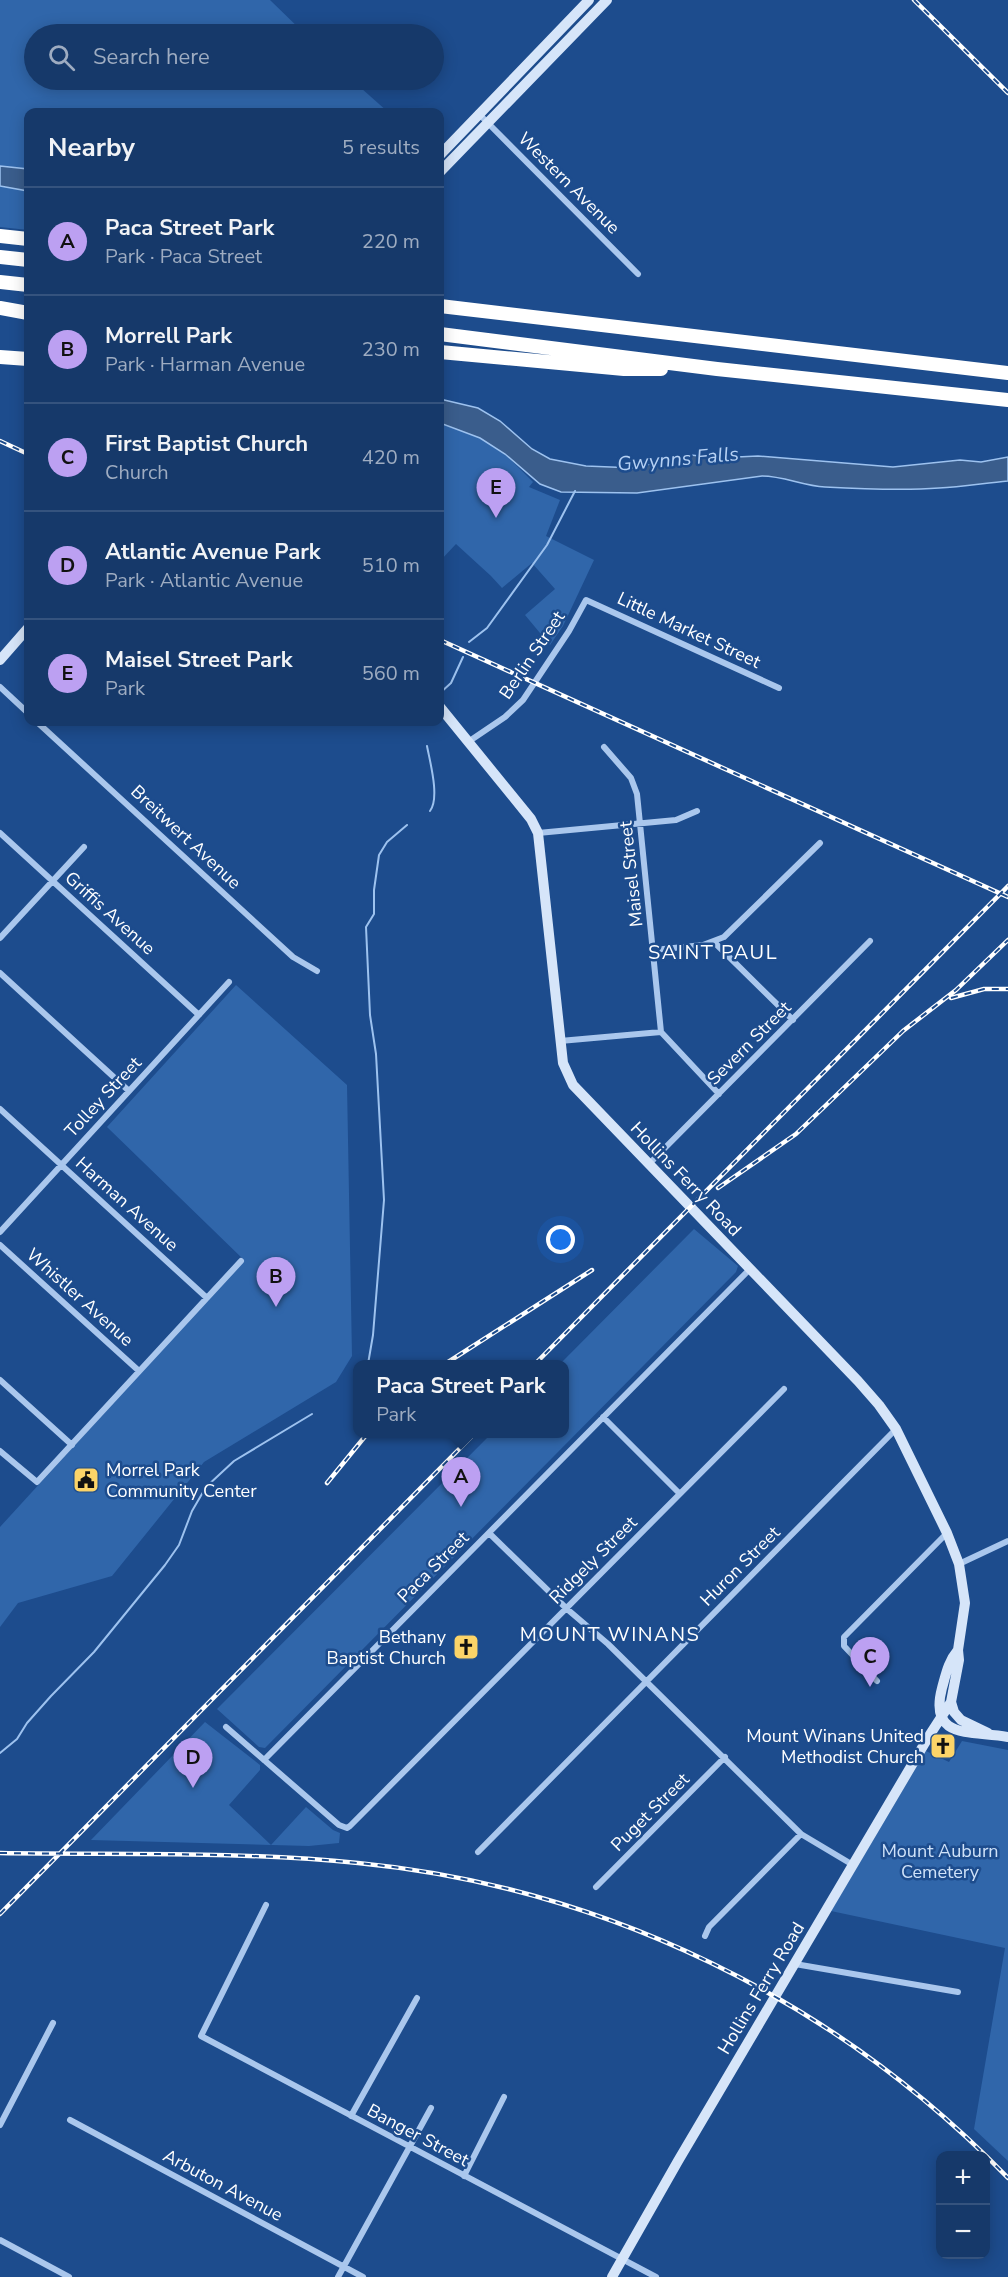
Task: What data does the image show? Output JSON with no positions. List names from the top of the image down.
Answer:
{
  "streets": {
    "street": [
      "Western Avenue",
      "Little Market Street",
      "Berlin Street",
      "Breitwert Avenue",
      "Maisel Street",
      "Griffis Avenue",
      "Severn Street",
      "Tolley Street",
      "Hollins Ferry Road",
      "Harman Avenue",
      "Whistler Avenue",
      "Ridgely Street",
      "Huron Street",
      "Paca Street",
      "Puget Street",
      "Banger Street",
      "Arbuton Avenue"
    ]
  },
  "crossings": [
    ["Little Market Street", "Berlin Street"],
    ["Berlin Street", "Hollins Ferry Road"],
    ["Griffis Avenue", "Tolley Street"],
    ["Severn Street", "Hollins Ferry Road"],
    ["Tolley Street", "Harman Avenue"],
    ["Hollins Ferry Road", "Huron Street"],
    ["Hollins Ferry Road", "Paca Street"],
    ["Hollins Ferry Road", "Banger Street"],
    ["Ridgely Street", "Paca Street"]
  ],
  "districts": ["SAINT PAUL", "MOUNT WINANS"],
  "water": ["Gwynns Falls"],
  "parks": ["Mount Auburn Cemetery"],
  "places": {
    "public building": ["Morrel Park Community Center"],
    "church": ["Bethany Baptist Church", "Mount Winans United Methodist Church"]
  },
  "page": {
    "search": "Search here",
    "heading": ["Nearby", "5 results"],
    "list": [
      {
        "mark": "A",
        "name": "Paca Street Park",
        "note": "Park · Paca Street",
        "value": "220 m"
      },
      {
        "mark": "B",
        "name": "Morrell Park",
        "note": "Park · Harman Avenue",
        "value": "230 m"
      },
      {
        "mark": "C",
        "name": "First Baptist Church",
        "note": "Church",
        "value": "420 m"
      },
      {
        "mark": "D",
        "name": "Atlantic Avenue Park",
        "note": "Park · Atlantic Avenue",
        "value": "510 m"
      },
      {
        "mark": "E",
        "name": "Maisel Street Park",
        "note": "Park",
        "value": "560 m"
      }
    ],
    "pins": [
      "E",
      "B",
      "A",
      "C",
      "D"
    ],
    "popup": ["Paca Street Park", "Park"],
    "map_buttons": ["+", "−"]
  }
}
